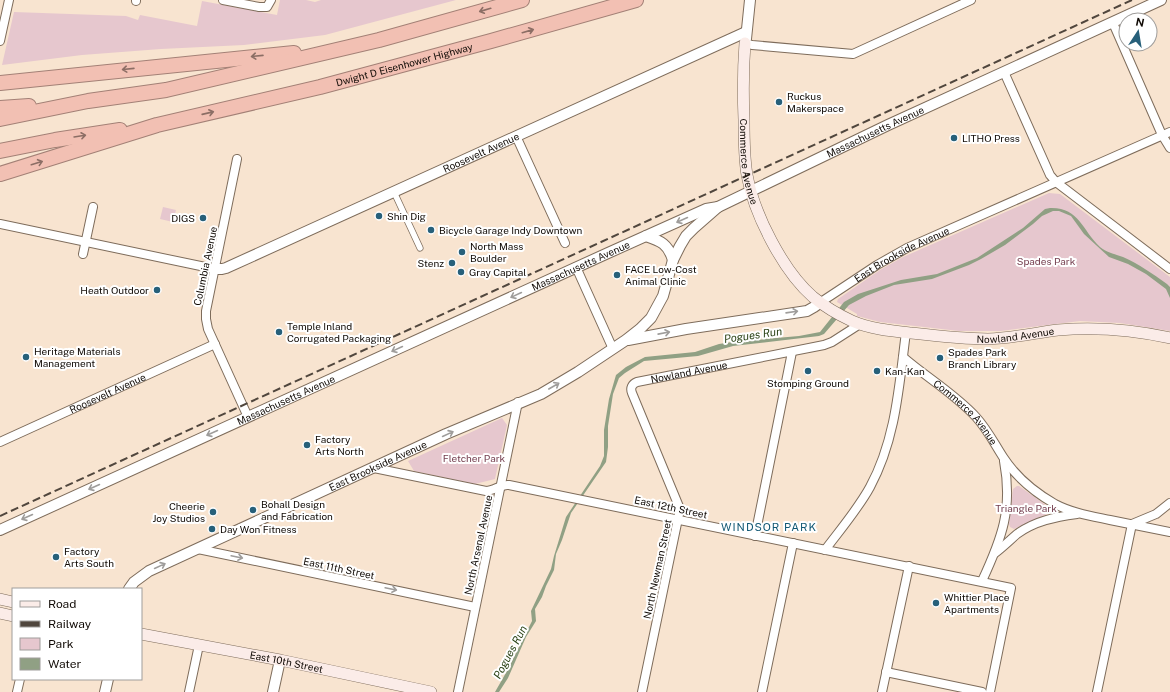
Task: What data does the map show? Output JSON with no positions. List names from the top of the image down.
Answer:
{
  "streets": {
    "highway": ["Dwight D Eisenhower Highway"],
    "main road": ["Commerce Avenue", "Nowland Avenue", "East 10th Street"],
    "street": [
      "Massachusetts Avenue",
      "Roosevelt Avenue",
      "East Brookside Avenue",
      "Columbia Avenue",
      "East 12th Street",
      "North Arsenal Avenue",
      "East 11th Street",
      "North Newman Street"
    ]
  },
  "crossings": [
    ["Massachusetts Avenue", "Commerce Avenue"],
    ["Massachusetts Avenue", "East Brookside Avenue"],
    ["Massachusetts Avenue", "Columbia Avenue"],
    ["Roosevelt Avenue", "Commerce Avenue"],
    ["Roosevelt Avenue", "Columbia Avenue"],
    ["Commerce Avenue", "East Brookside Avenue"],
    ["Commerce Avenue", "Nowland Avenue"],
    ["East Brookside Avenue", "Nowland Avenue"],
    ["East Brookside Avenue", "East 12th Street"],
    ["East Brookside Avenue", "North Arsenal Avenue"],
    ["East Brookside Avenue", "East 11th Street"],
    ["Nowland Avenue", "North Newman Street"],
    ["East 12th Street", "North Arsenal Avenue"],
    ["East 12th Street", "North Newman Street"],
    ["North Arsenal Avenue", "East 11th Street"]
  ],
  "one_way": ["Massachusetts Avenue", "East Brookside Avenue", "East 11th Street"],
  "districts": ["WINDSOR PARK"],
  "water": ["Pogues Run"],
  "parks": ["Spades Park", "Fletcher Park", "Triangle Park"],
  "places": [
    "Ruckus Makerspace",
    "LITHO Press",
    "Shin Dig",
    "DIGS",
    "Bicycle Garage Indy Downtown",
    "North Mass Boulder",
    "Stenz",
    "Gray Capital",
    "FACE Low-Cost Animal Clinic",
    "Heath Outdoor",
    "Temple Inland Corrugated Packaging",
    "Heritage Materials Management",
    "Spades Park Branch Library",
    "Stomping Ground",
    "Kan-Kan",
    "Factory Arts North",
    "Bohall Design and Fabrication",
    "Cheerie Joy Studios",
    "Day Won Fitness",
    "Factory Arts South",
    "Whittier Place Apartments"
  ],
  "legend": [
    "Road",
    "Railway",
    "Park",
    "Water"
  ],
  "north": "top"
}
